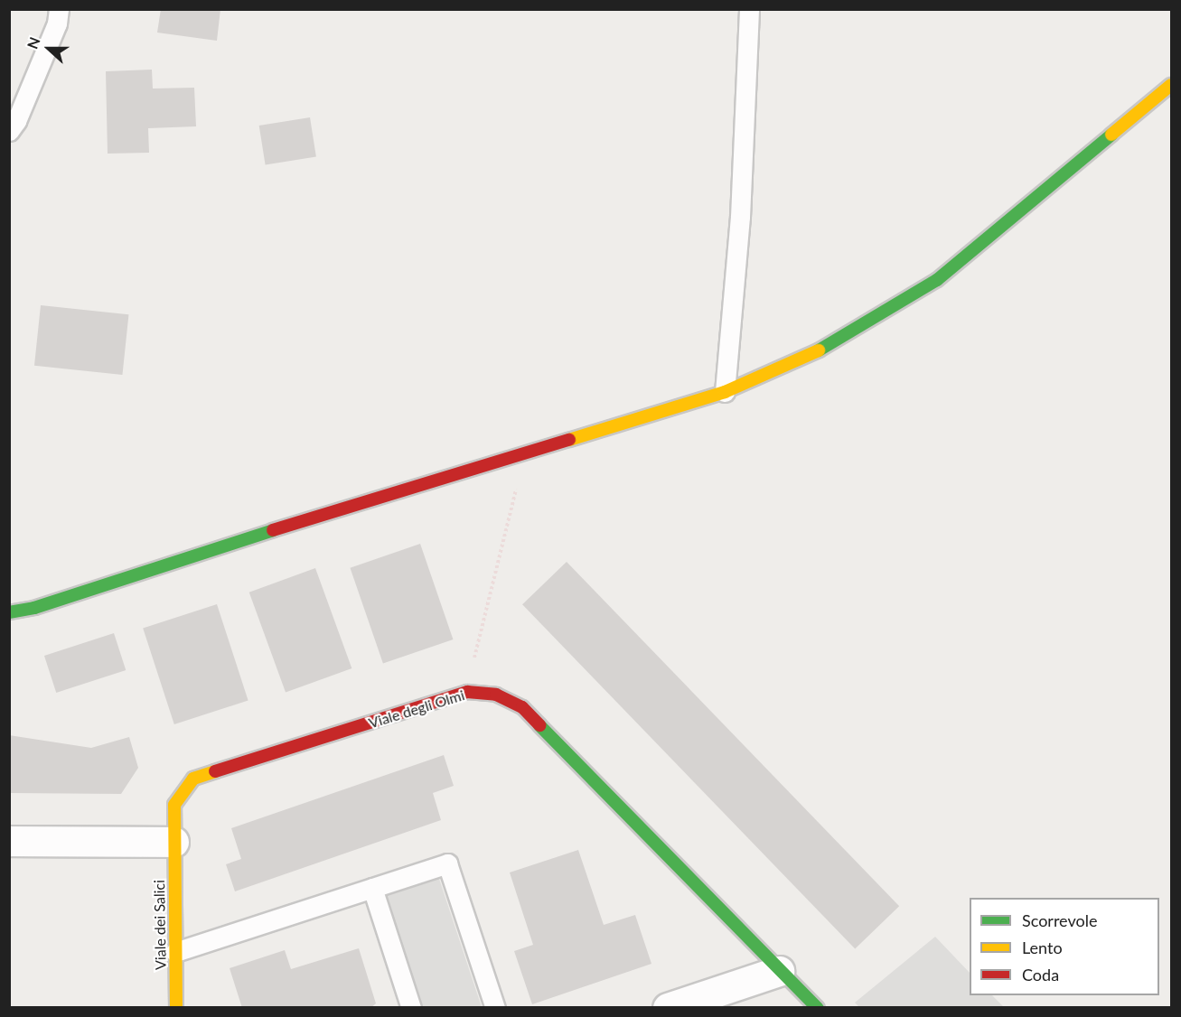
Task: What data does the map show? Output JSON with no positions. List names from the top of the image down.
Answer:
{
  "streets": {
    "street": ["Viale degli Olmi", "Viale dei Salici"]
  },
  "crossings": [
    ["Viale degli Olmi", "Viale dei Salici"]
  ],
  "legend": ["Scorrevole", "Lento", "Coda"],
  "north": "left"
}
